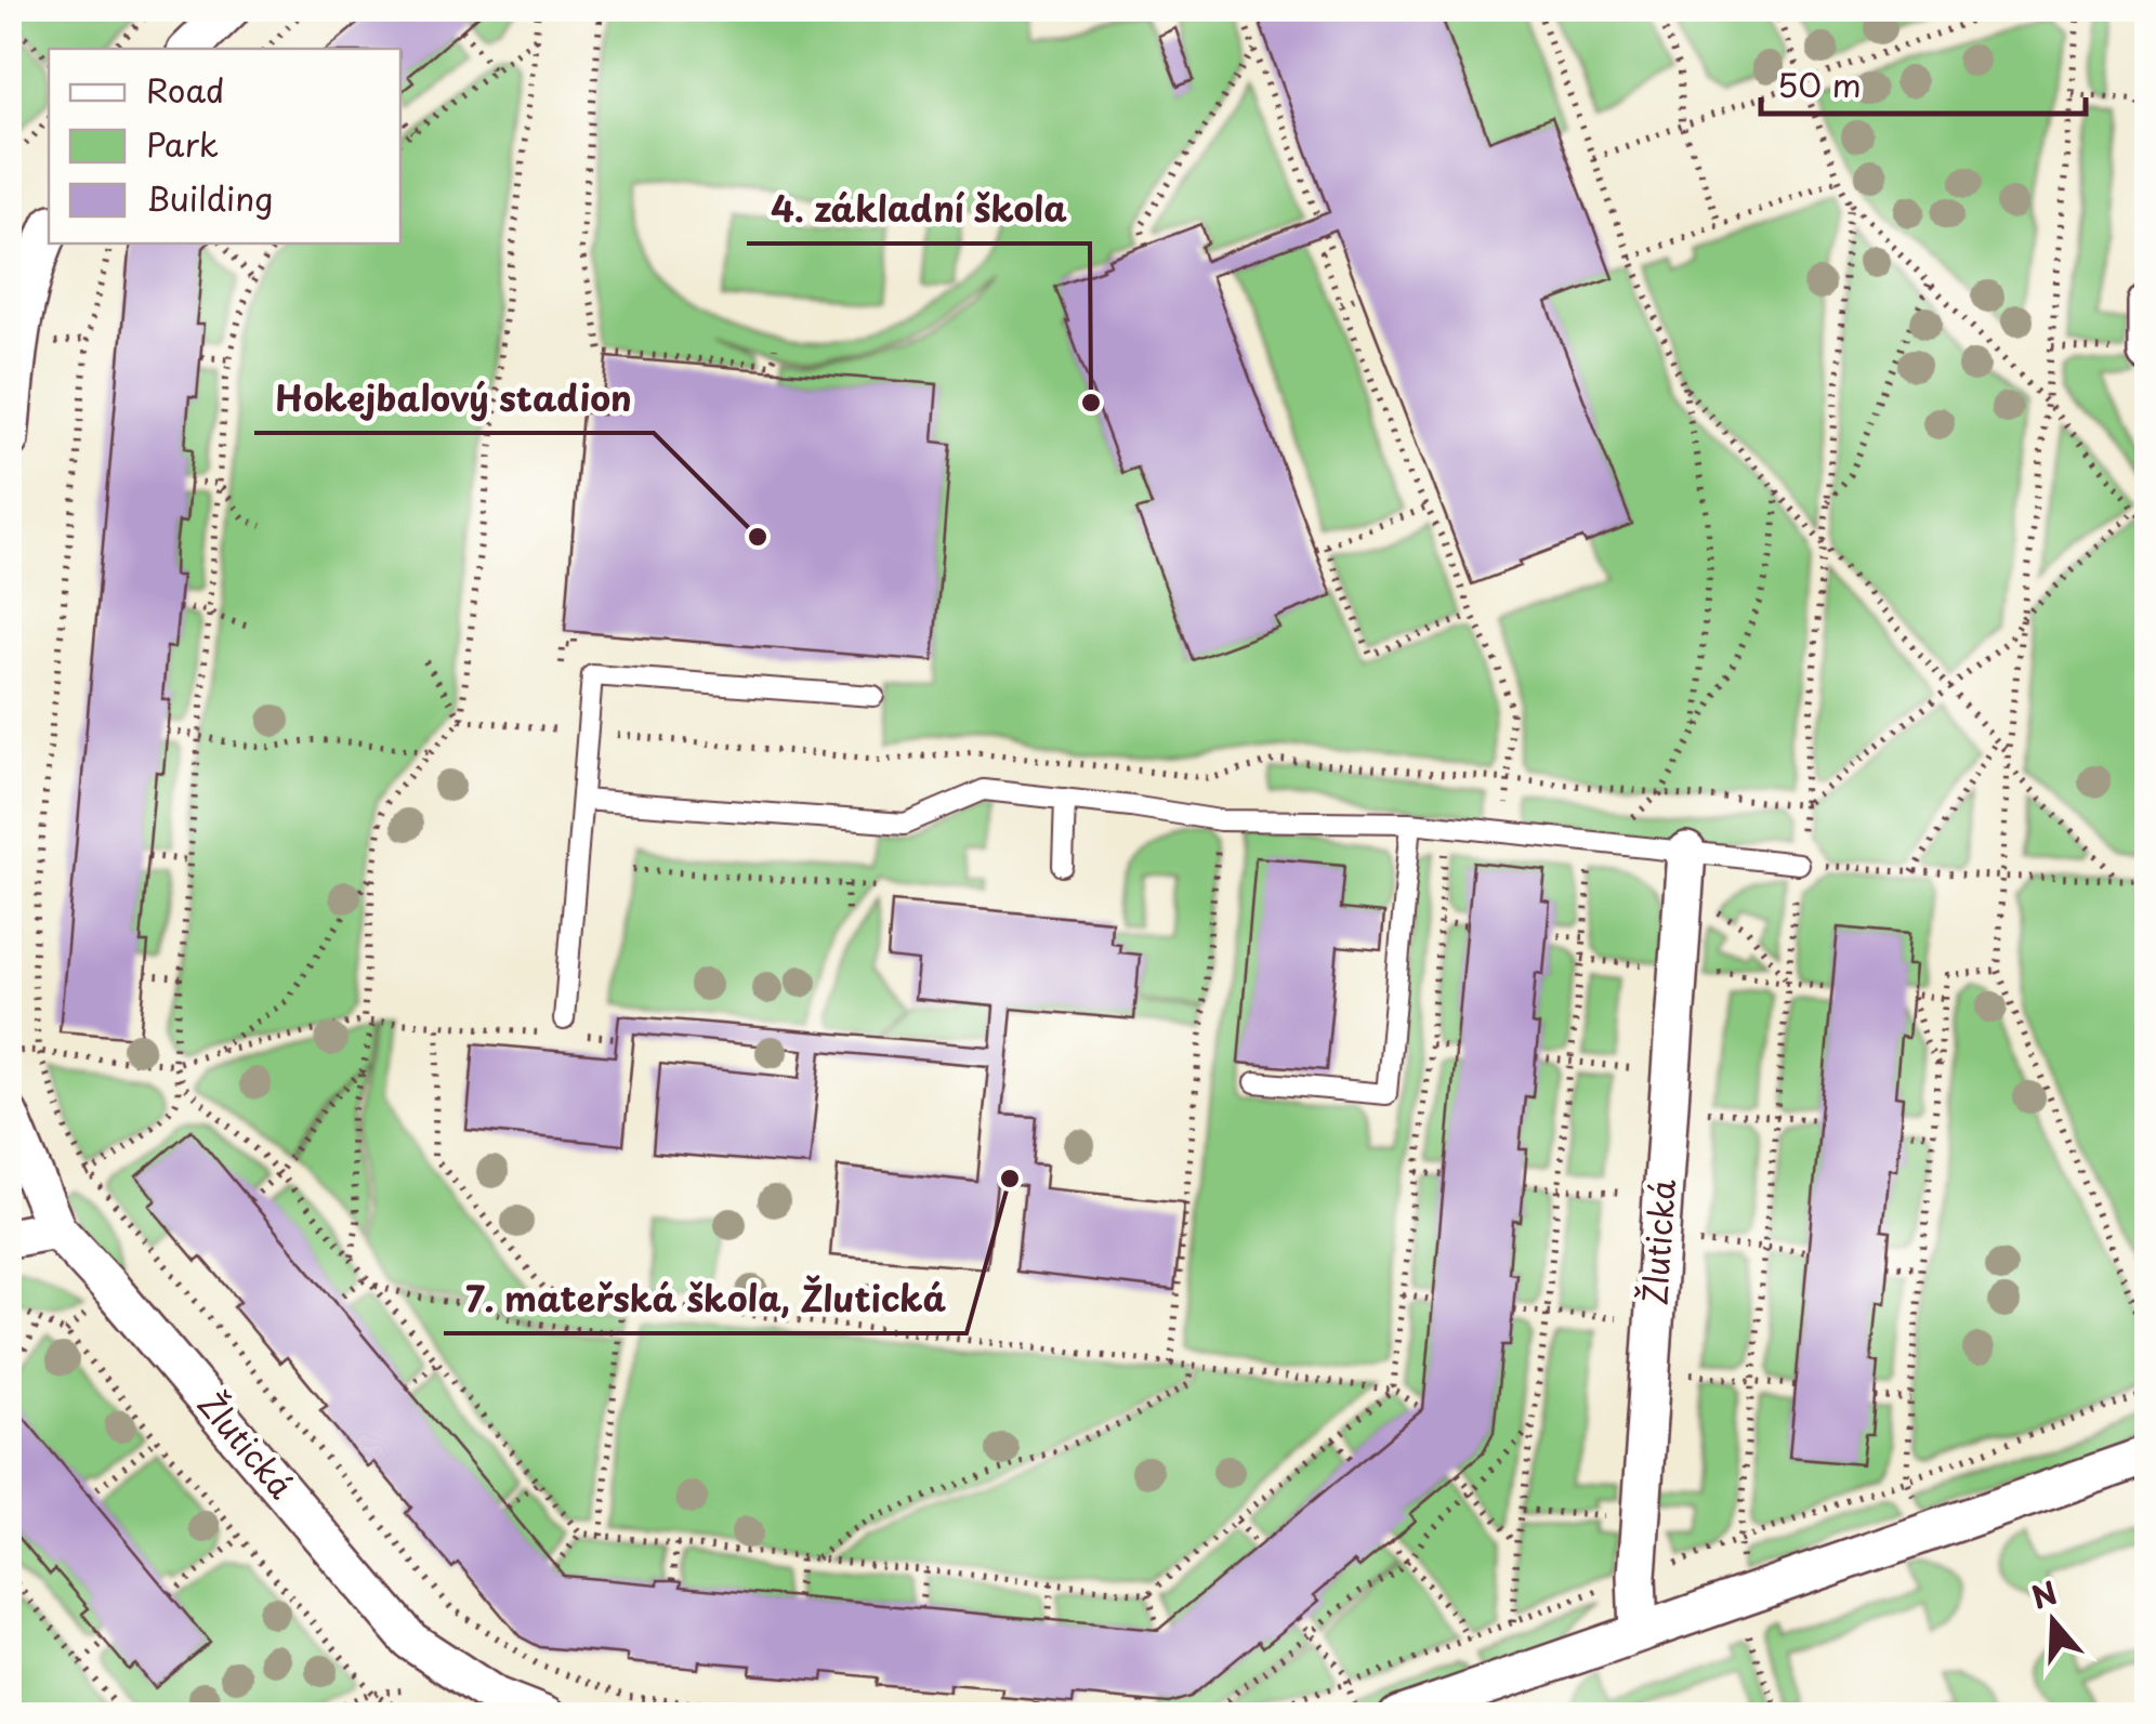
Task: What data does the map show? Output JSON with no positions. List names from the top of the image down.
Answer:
{
  "streets": {
    "street": ["Žlutická"]
  },
  "places": ["4. základní škola", "Hokejbalový stadion", "7. mateřská škola, Žlutická"],
  "legend": ["Road", "Park", "Building"],
  "scale_bar": "50 m",
  "north": "top"
}
